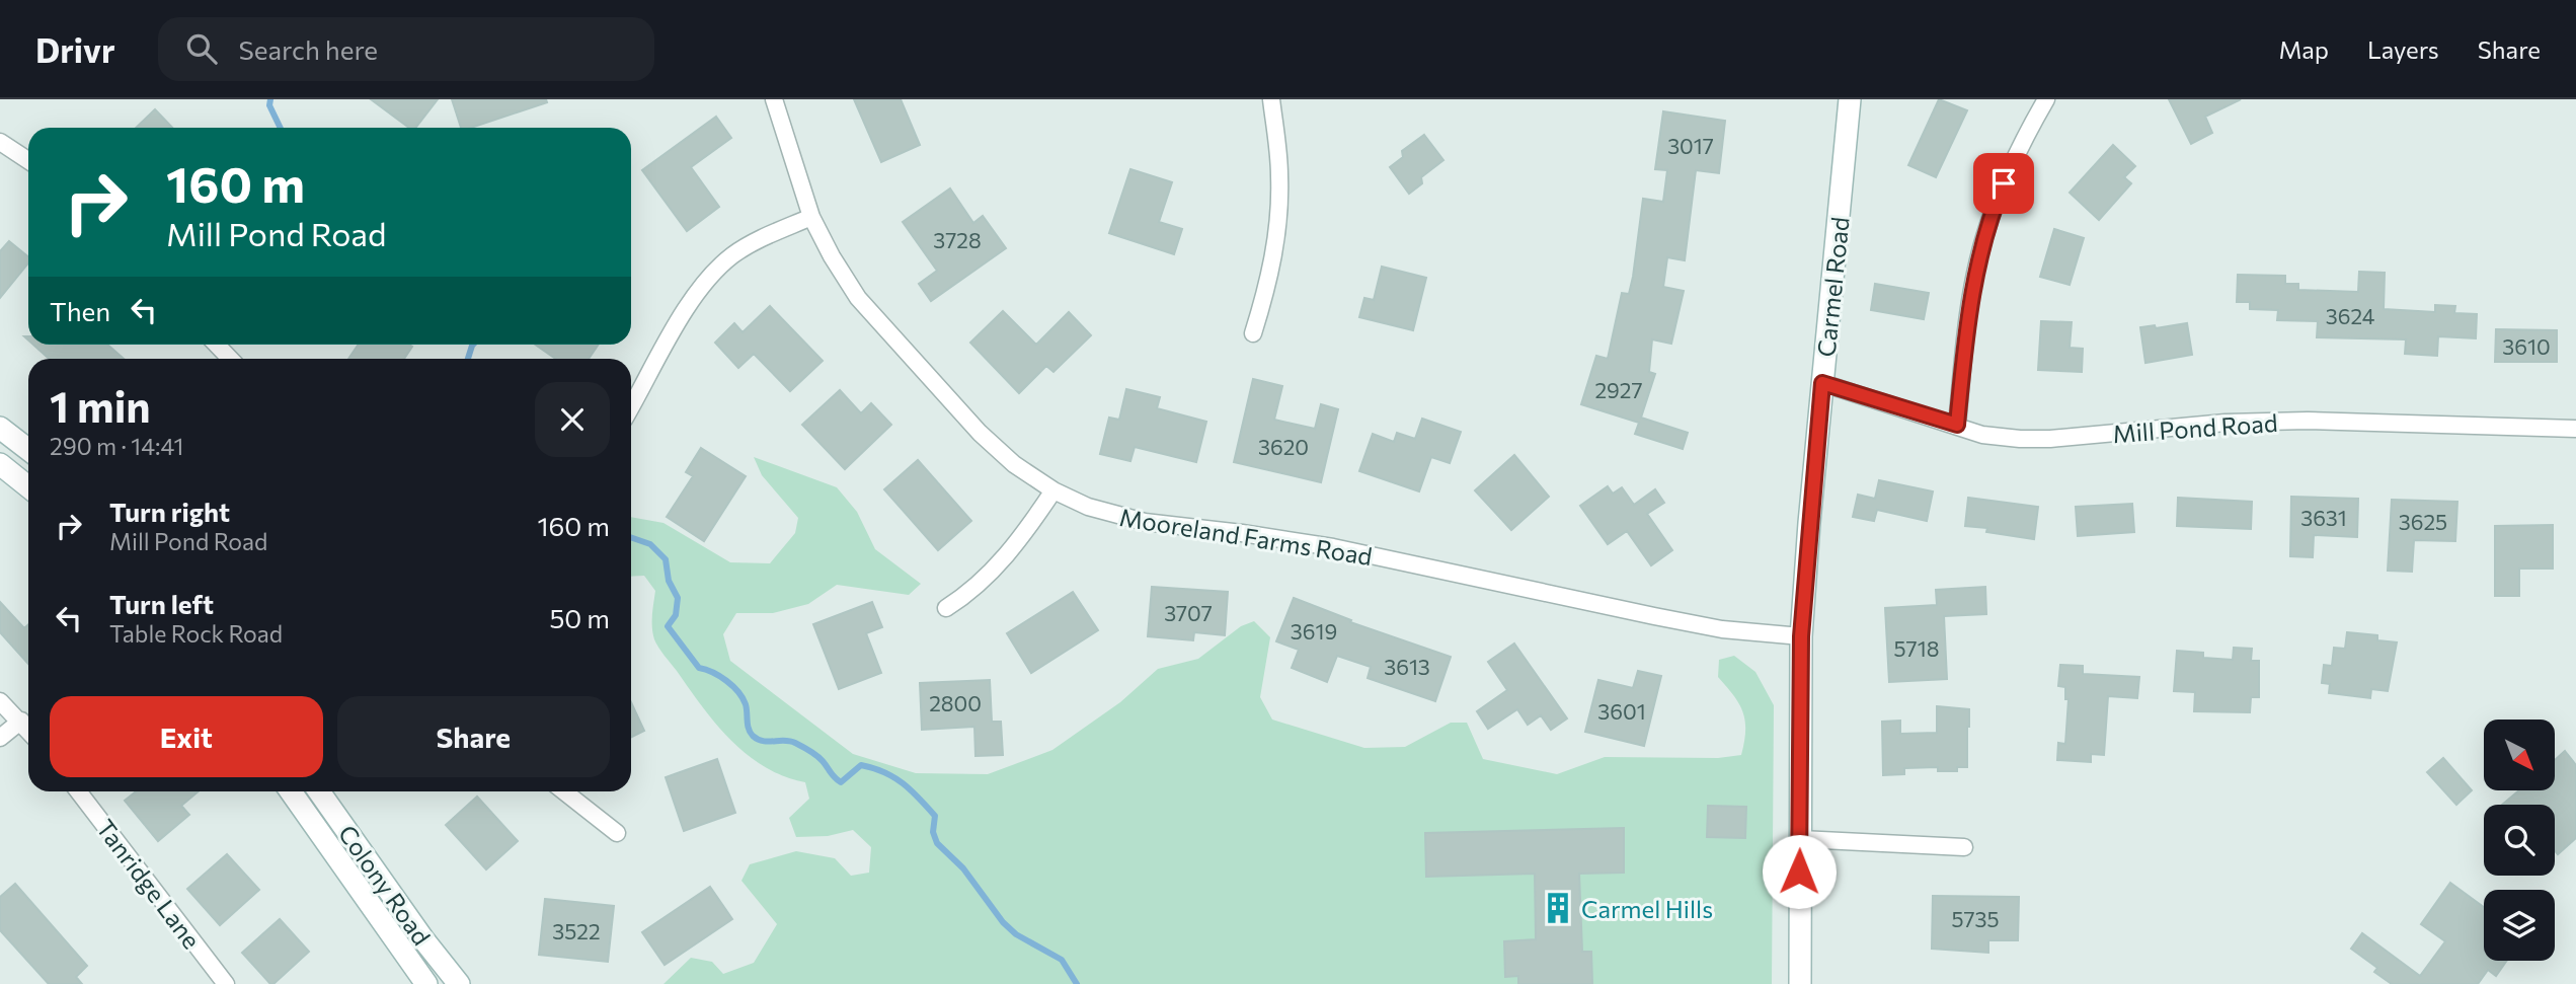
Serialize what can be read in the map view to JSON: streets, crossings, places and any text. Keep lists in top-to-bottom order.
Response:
{
  "streets": {
    "main road": ["Carmel Road", "Colony Road"],
    "street": ["Mill Pond Road", "Mooreland Farms Road", "Tanridge Lane"]
  },
  "crossings": [
    ["Carmel Road", "Mill Pond Road"],
    ["Carmel Road", "Mooreland Farms Road"]
  ],
  "places": {
    "building": ["Carmel Hills"]
  },
  "house_numbers": [
    "3017",
    "3728",
    "3624",
    "3610",
    "2927",
    "3620",
    "3631",
    "3625",
    "3707",
    "3619",
    "5718",
    "3613",
    "2800",
    "3601",
    "5735",
    "3522"
  ],
  "north": "bottom right",
  "page": {
    "header": "Drivr",
    "search": "Search here",
    "nav": ["Map", "Layers", "Share"],
    "turn": ["160 m", "Mill Pond Road"],
    "then": "Then",
    "heading": ["1 min", "290 m · 14:41"],
    "list": [
      {
        "name": "Turn right",
        "note": "Mill Pond Road",
        "value": "160 m"
      },
      {
        "name": "Turn left",
        "note": "Table Rock Road",
        "value": "50 m"
      }
    ],
    "buttons": ["Exit", "Share"]
  }
}
